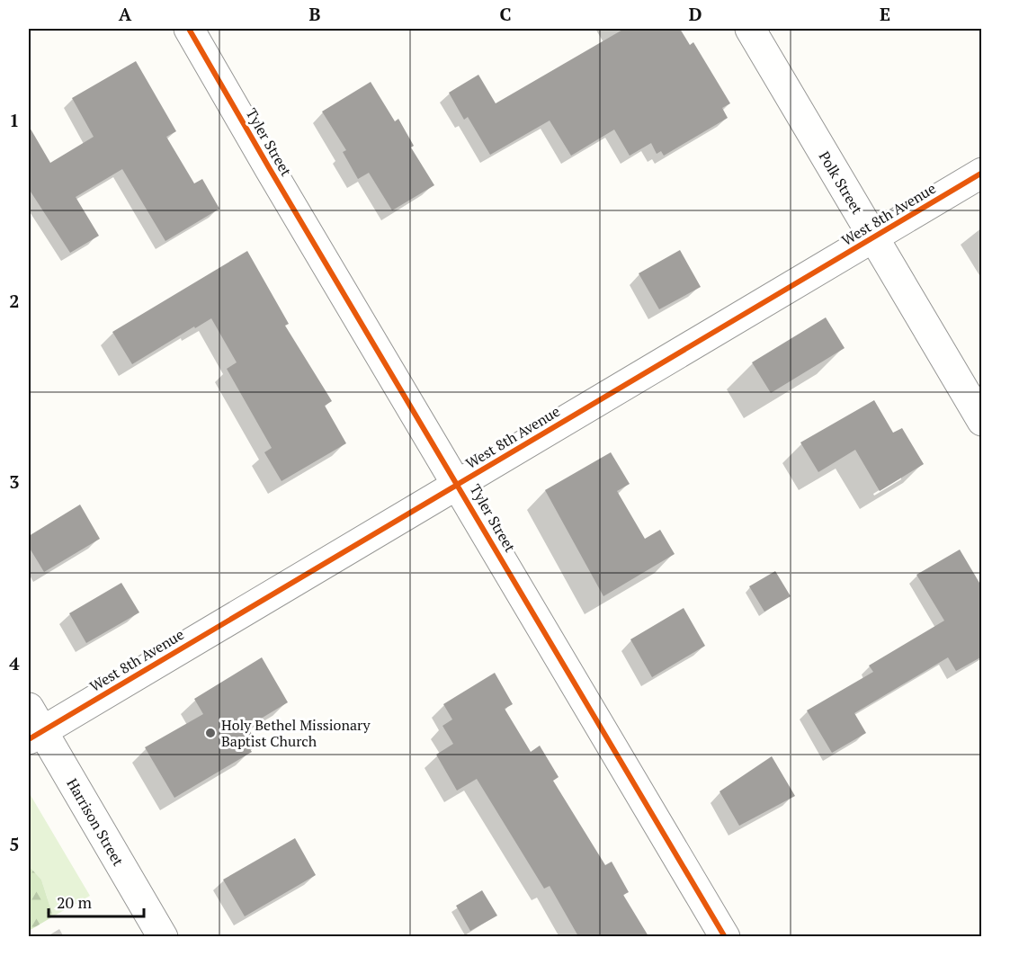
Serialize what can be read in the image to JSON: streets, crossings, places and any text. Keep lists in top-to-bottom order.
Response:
{
  "streets": {
    "street": [
      "Tyler Street",
      "Polk Street",
      "West 8th Avenue",
      "Harrison Street"
    ]
  },
  "crossings": [
    ["Tyler Street", "West 8th Avenue"],
    ["Polk Street", "West 8th Avenue"],
    ["West 8th Avenue", "Harrison Street"]
  ],
  "places": ["Holy Bethel Missionary Baptist Church"],
  "scale_bar": "20 m",
  "grid": {
    "columns": [
      "A",
      "B",
      "C",
      "D",
      "E"
    ],
    "rows": [
      "1",
      "2",
      "3",
      "4",
      "5"
    ]
  }
}
